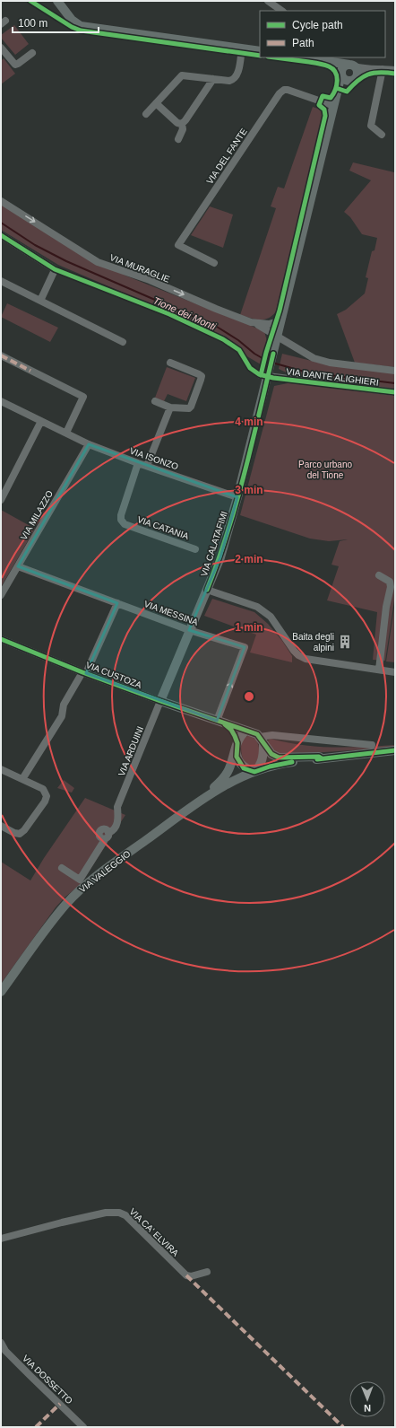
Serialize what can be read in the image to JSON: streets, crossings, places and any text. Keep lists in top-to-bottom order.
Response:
{
  "streets": {
    "main road": ["VIA CALATAFIMI", "VIA CUSTOZA", "VIA VALEGGIO"],
    "street": [
      "VIA DEL FANTE",
      "VIA MURAGLIE",
      "VIA DANTE ALIGHIERI",
      "VIA ISONZO",
      "VIA MILAZZO",
      "VIA CATANIA",
      "VIA MESSINA",
      "VIA ARDUINI",
      "VIA CA' ELVIRA",
      "VIA DOSSETTO"
    ]
  },
  "crossings": [
    ["VIA DEL FANTE", "VIA CALATAFIMI"],
    ["VIA MURAGLIE", "VIA CALATAFIMI"],
    ["VIA DANTE ALIGHIERI", "VIA CALATAFIMI"],
    ["VIA ISONZO", "VIA MILAZZO"],
    ["VIA ISONZO", "VIA CATANIA"],
    ["VIA ISONZO", "VIA CALATAFIMI"],
    ["VIA MILAZZO", "VIA MESSINA"],
    ["VIA CALATAFIMI", "VIA MESSINA"],
    ["VIA CALATAFIMI", "VIA CUSTOZA"],
    ["VIA CALATAFIMI", "VIA ARDUINI"],
    ["VIA MESSINA", "VIA CUSTOZA"],
    ["VIA CUSTOZA", "VIA ARDUINI"],
    ["VIA CUSTOZA", "VIA VALEGGIO"]
  ],
  "water": ["Tione dei Monti"],
  "parks": ["Parco urbano del Tione"],
  "places": {
    "building": ["Baita degli alpini"]
  },
  "legend": ["Cycle path", "Path"],
  "scale_bar": "100 m",
  "north": "bottom",
  "rings": [
    "4 min",
    "3 min",
    "2 min",
    "1 min"
  ]
}
